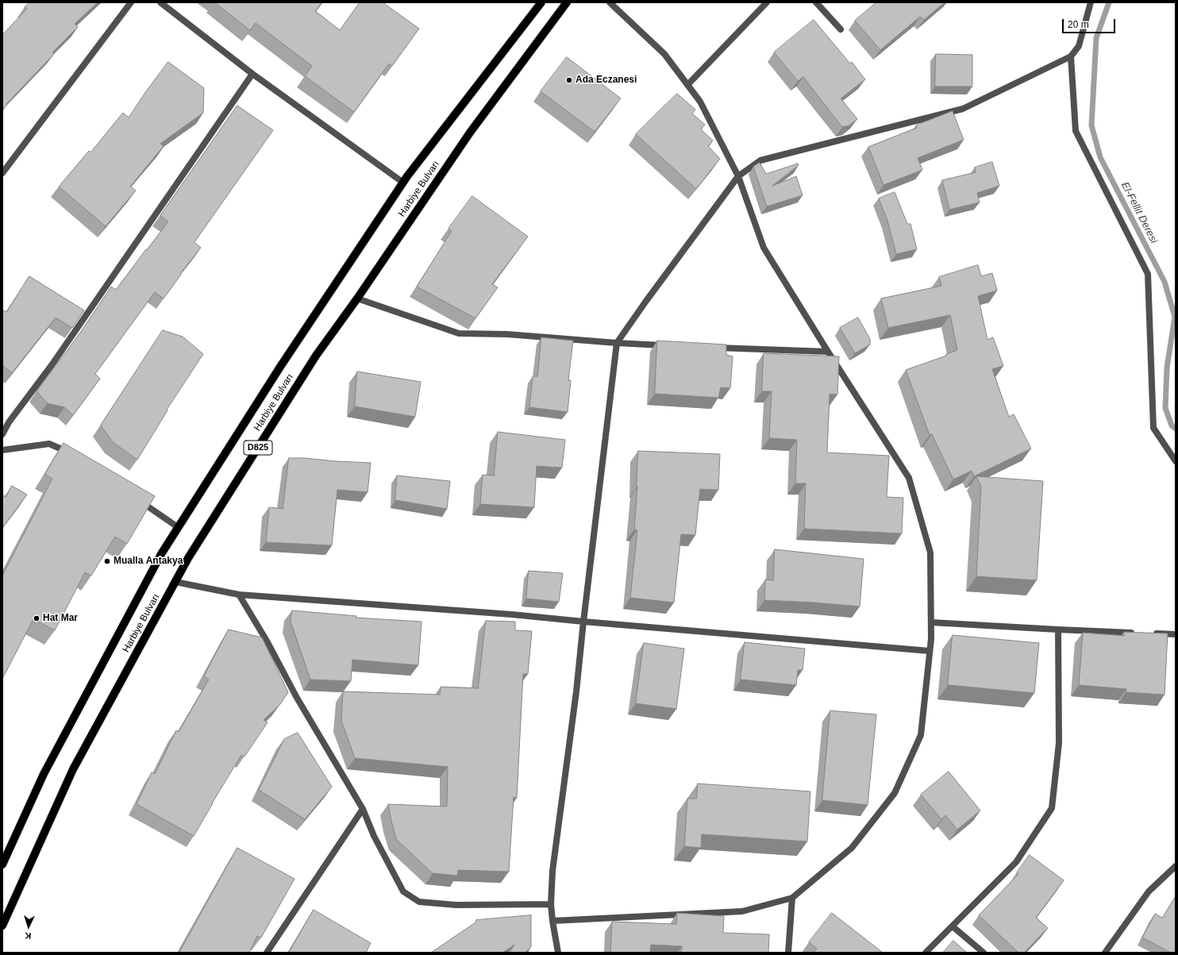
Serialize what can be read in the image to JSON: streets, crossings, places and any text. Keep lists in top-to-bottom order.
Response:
{
  "streets": {
    "main road": ["Harbiye Bulvarı", "D825"]
  },
  "water": ["El-Fellit Deresi"],
  "places": ["Ada Eczanesi", "Mualla Antakya", "Hat Mar"],
  "scale_bar": "20 m",
  "north": "bottom"
}
